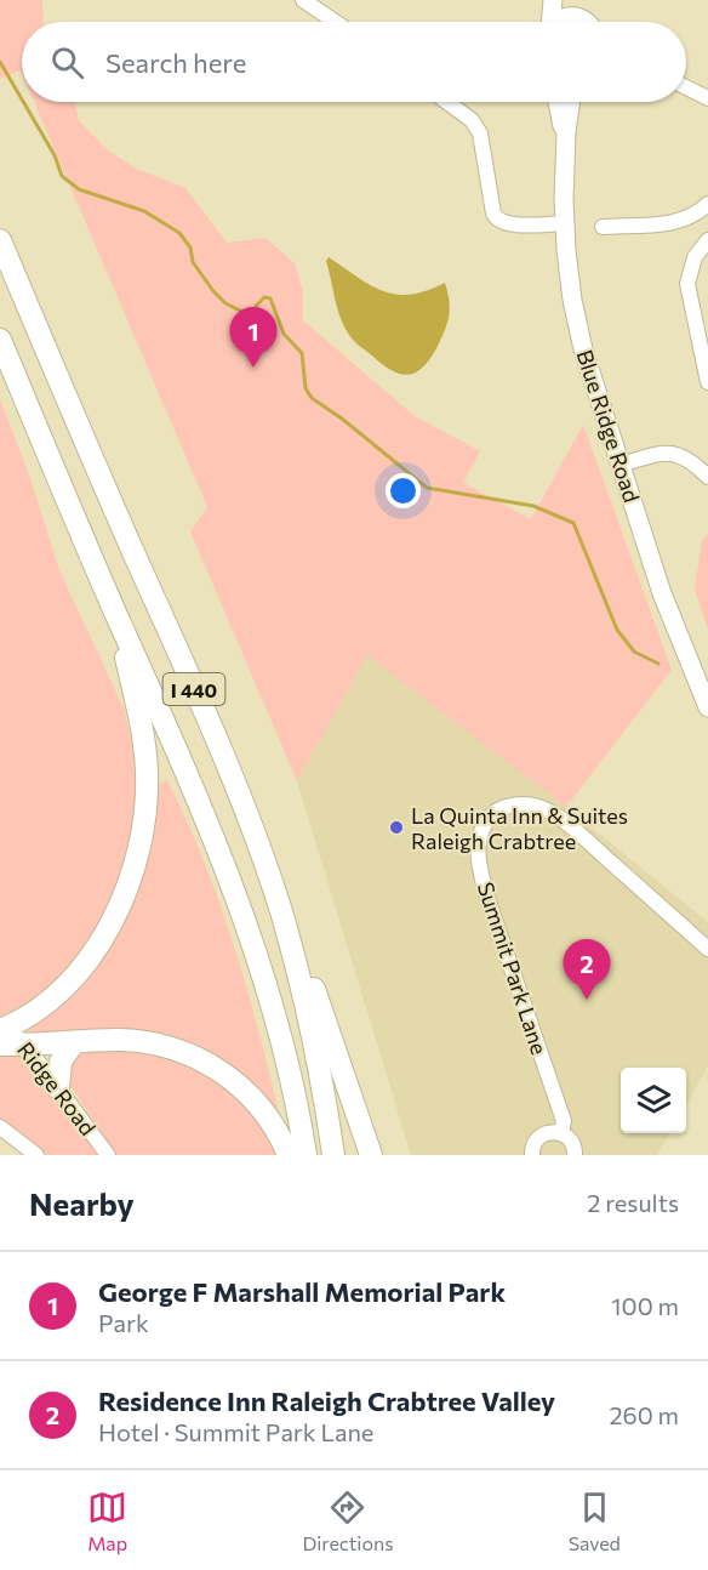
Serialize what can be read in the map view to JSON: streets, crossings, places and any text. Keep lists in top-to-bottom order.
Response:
{
  "streets": {
    "highway": ["I 440"],
    "main road": ["Blue Ridge Road"],
    "street": ["Summit Park Lane", "Ridge Road"]
  },
  "places": ["La Quinta Inn & Suites Raleigh Crabtree"],
  "page": {
    "search": "Search here",
    "pins": ["1", "2"],
    "heading": ["Nearby", "2 results"],
    "list": [
      {
        "mark": "1",
        "name": "George F Marshall Memorial Park",
        "note": "Park",
        "value": "100 m"
      },
      {
        "mark": "2",
        "name": "Residence Inn Raleigh Crabtree Valley",
        "note": "Hotel · Summit Park Lane",
        "value": "260 m"
      }
    ],
    "nav": ["Map", "Directions", "Saved"]
  }
}
